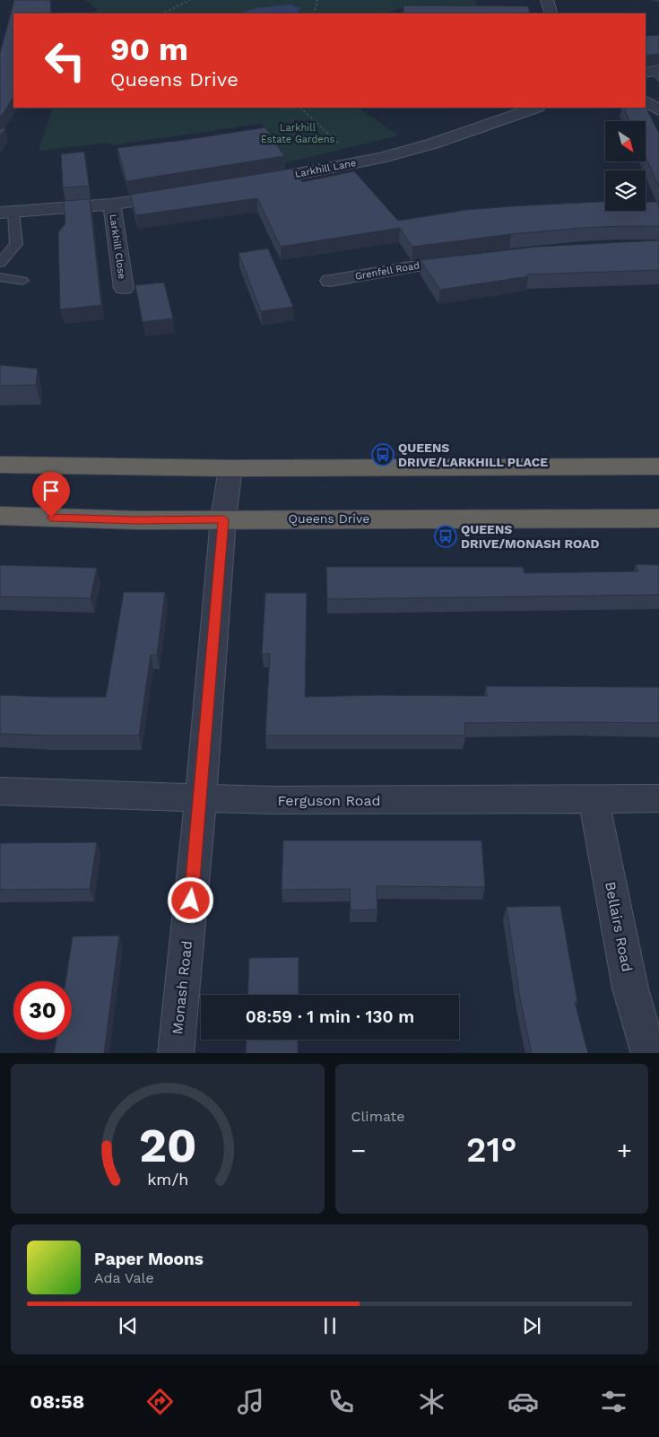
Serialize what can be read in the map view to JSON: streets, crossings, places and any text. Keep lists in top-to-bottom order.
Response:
{
  "streets": {
    "highway": ["Queens Drive"],
    "street": [
      "Larkhill Lane",
      "Larkhill Close",
      "Grenfell Road",
      "Ferguson Road",
      "Bellairs Road",
      "Monash Road"
    ]
  },
  "crossings": [
    ["Queens Drive", "Monash Road"],
    ["Ferguson Road", "Bellairs Road"],
    ["Ferguson Road", "Monash Road"]
  ],
  "parks": ["Larkhill Estate Gardens"],
  "places": {
    "bus stop": ["QUEENS DRIVE/LARKHILL PLACE", "QUEENS DRIVE/MONASH ROAD"]
  },
  "north": "bottom right",
  "page": {
    "turn": ["90 m", "Queens Drive"],
    "limit": "30",
    "trip": "08:59 · 1 min · 130 m",
    "tile": "Climate",
    "heat": ["−", "21°", "+"],
    "song": ["Paper Moons", "Ada Vale"],
    "tabs": "08:58",
    "gauge": ["20", "km/h"]
  }
}
